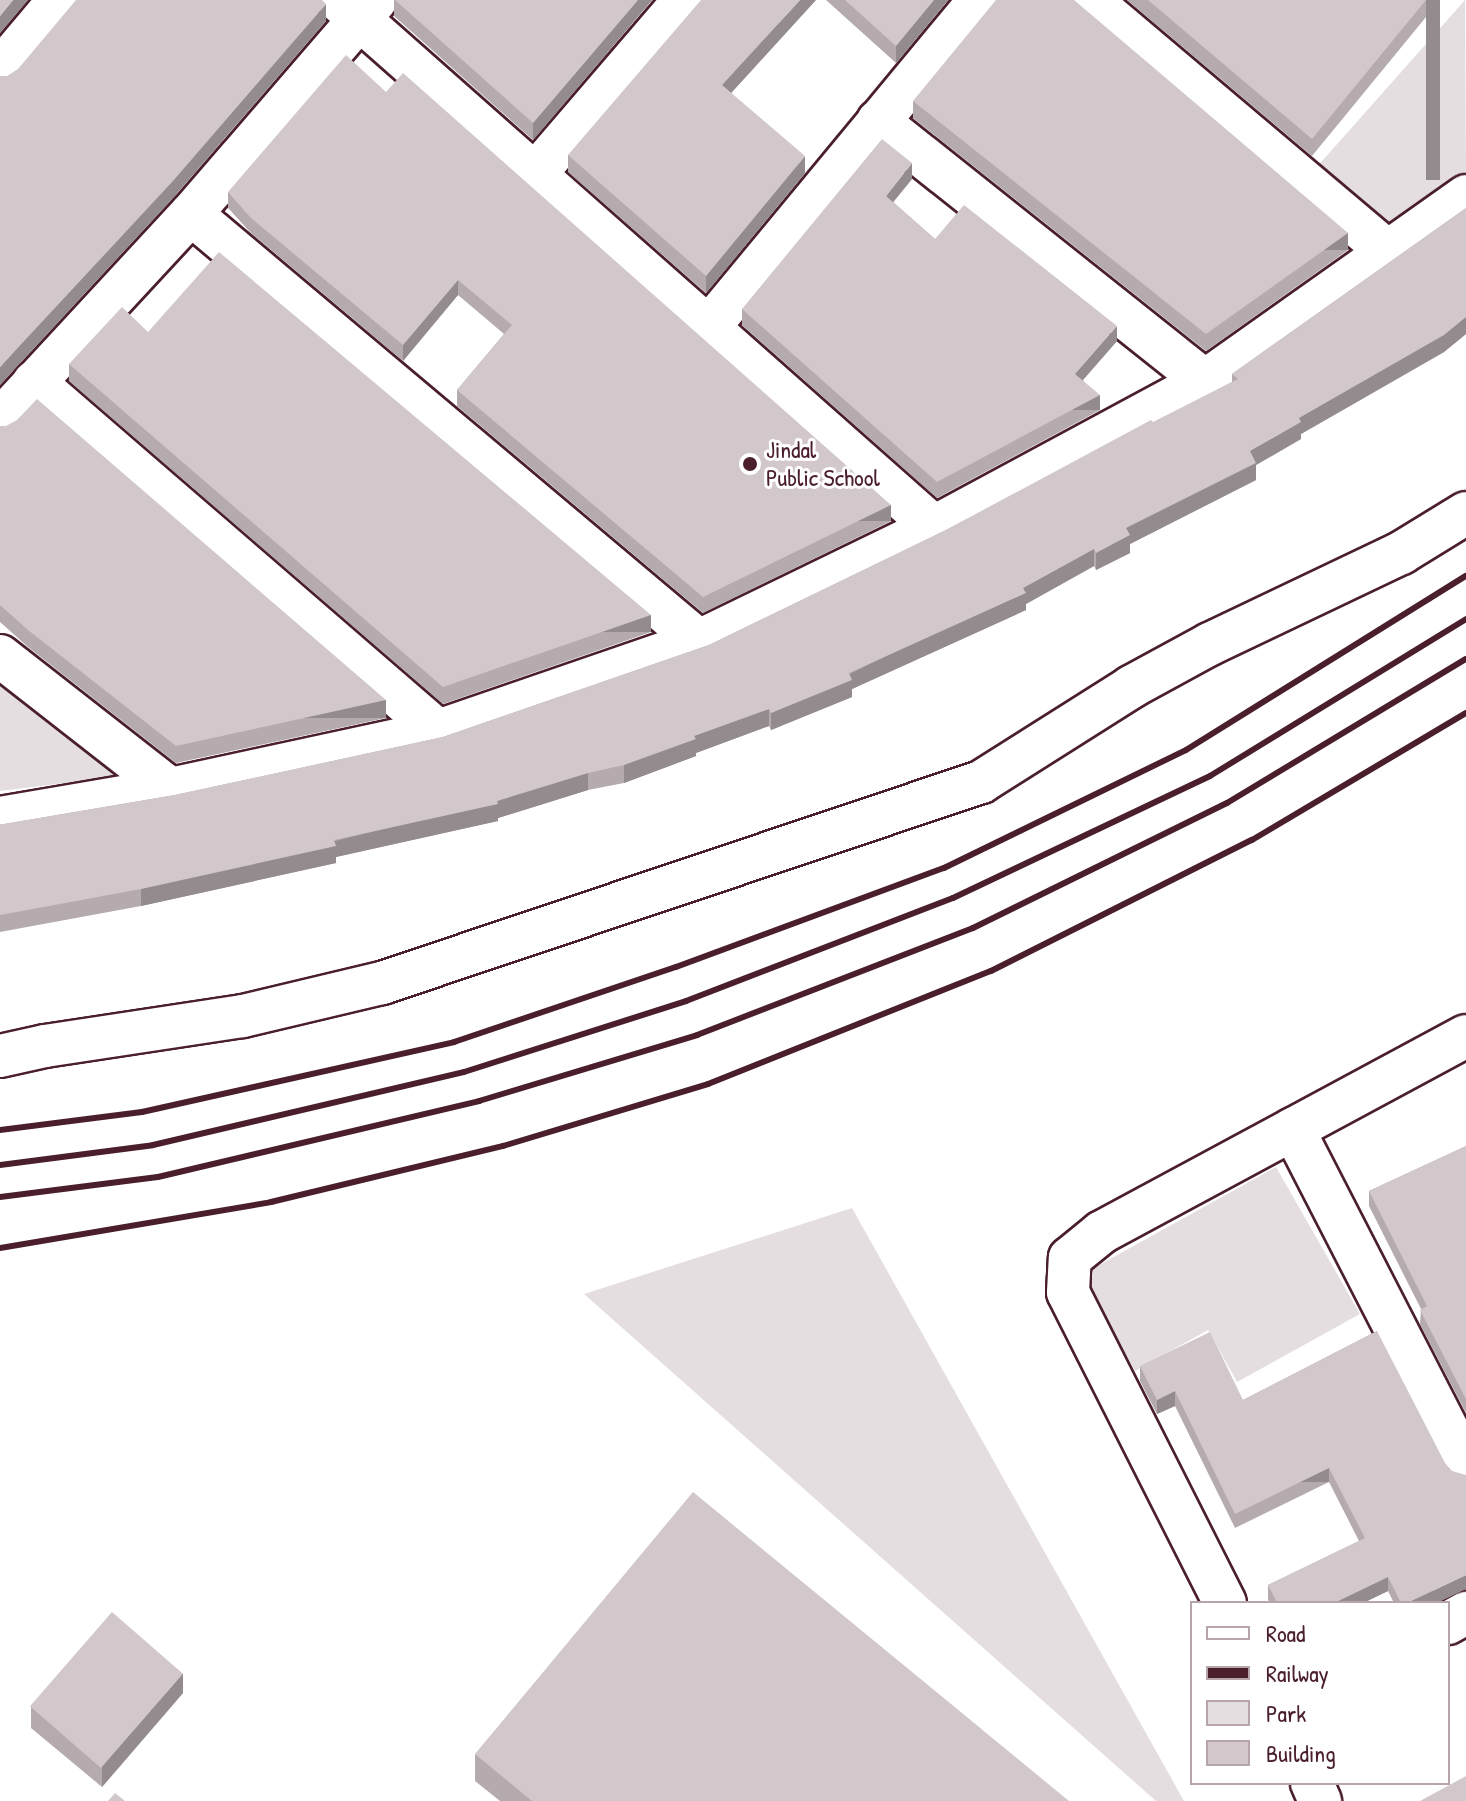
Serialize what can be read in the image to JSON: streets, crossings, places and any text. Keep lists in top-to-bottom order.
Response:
{
  "places": ["Jindal Public School"],
  "legend": [
    "Road",
    "Railway",
    "Park",
    "Building"
  ]
}
